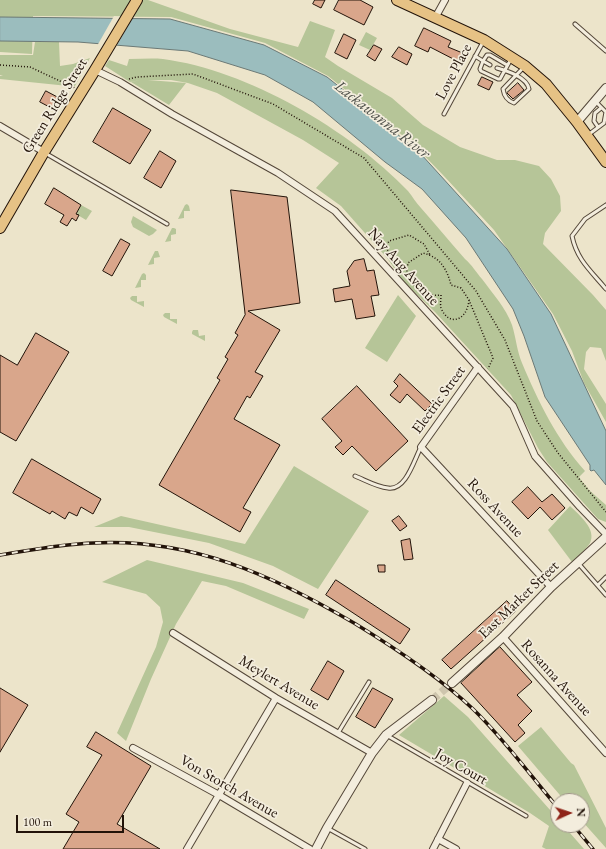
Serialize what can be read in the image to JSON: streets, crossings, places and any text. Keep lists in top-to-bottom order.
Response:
{
  "streets": {
    "main road": ["Green Ridge Street"],
    "street": [
      "Nay Aug Avenue",
      "Electric Street",
      "Ross Avenue",
      "East Market Street",
      "Rosanna Avenue",
      "Meylert Avenue",
      "Von Storch Avenue"
    ],
    "lane": ["Love Place", "Joy Court"]
  },
  "crossings": [
    ["Green Ridge Street", "Nay Aug Avenue"],
    ["Nay Aug Avenue", "Electric Street"],
    ["Nay Aug Avenue", "East Market Street"],
    ["Electric Street", "Ross Avenue"],
    ["Ross Avenue", "East Market Street"],
    ["East Market Street", "Rosanna Avenue"]
  ],
  "water": ["Lackawanna River"],
  "scale_bar": "100 m",
  "north": "right"
}
